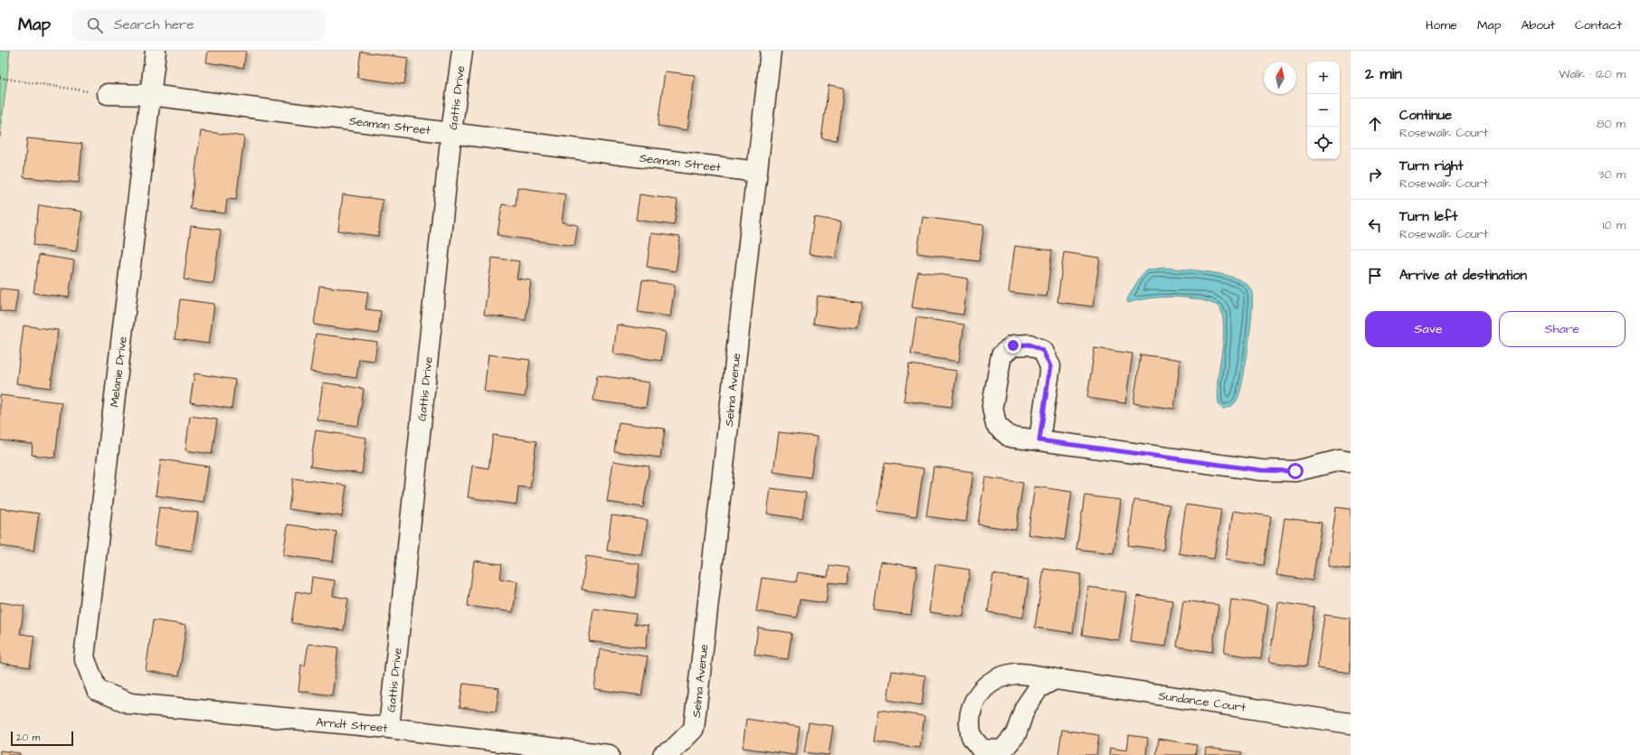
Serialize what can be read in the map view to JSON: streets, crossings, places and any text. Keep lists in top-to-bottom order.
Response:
{
  "streets": {
    "street": [
      "Gattis Drive",
      "Seaman Street",
      "Melanie Drive",
      "Selma Avenue",
      "Sundance Court",
      "Arndt Street"
    ]
  },
  "crossings": [
    ["Gattis Drive", "Seaman Street"],
    ["Gattis Drive", "Arndt Street"],
    ["Seaman Street", "Melanie Drive"],
    ["Seaman Street", "Selma Avenue"],
    ["Melanie Drive", "Arndt Street"]
  ],
  "scale_bar": "20 m",
  "north": "top",
  "page": {
    "header": "Map",
    "search": "Search here",
    "nav": [
      "Home",
      "Map",
      "About",
      "Contact"
    ],
    "heading": ["2 min", "Walk · 120 m"],
    "map_buttons": ["+", "−"],
    "list": [
      ["Continue", "Rosewalk Court", "80 m"],
      ["Turn right", "Rosewalk Court", "30 m"],
      ["Turn left", "Rosewalk Court", "10 m"],
      "Arrive at destination"
    ],
    "buttons": ["Save", "Share"],
    "scale": "20 m"
  }
}
